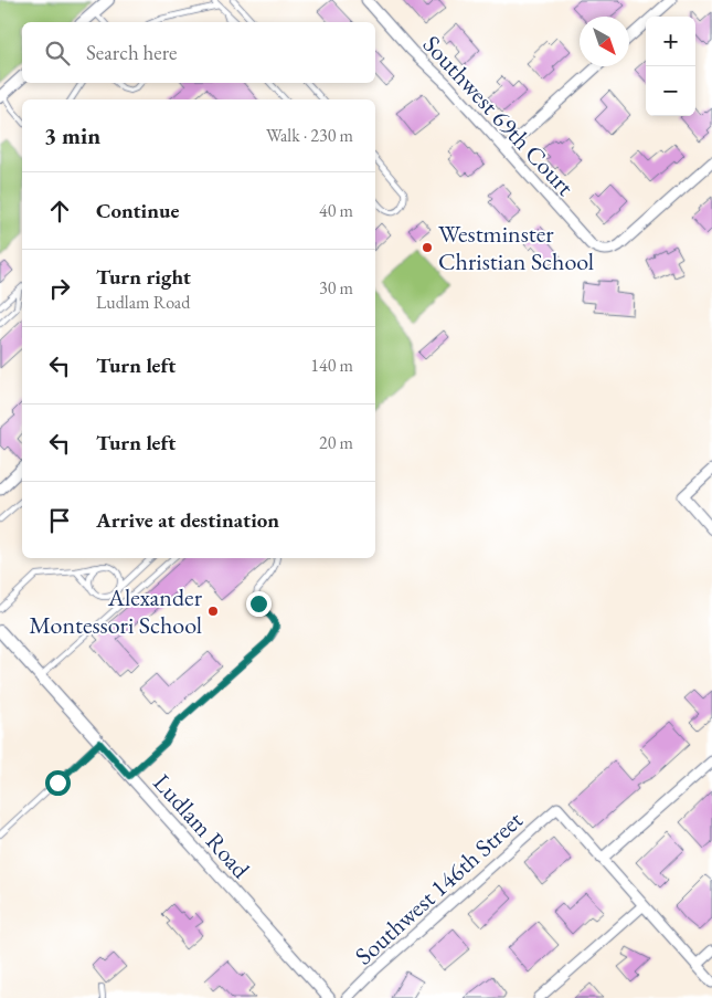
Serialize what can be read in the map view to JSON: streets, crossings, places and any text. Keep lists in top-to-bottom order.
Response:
{
  "streets": {
    "street": ["Southwest 69th Court", "Ludlam Road", "Southwest 146th Street"]
  },
  "places": ["Westminster Christian School", "Alexander Montessori School"],
  "north": "bottom right",
  "page": {
    "map_buttons": ["+", "−"],
    "search": "Search here",
    "heading": ["3 min", "Walk · 230 m"],
    "list": [
      ["Continue", "40 m"],
      ["Turn right", "Ludlam Road", "30 m"],
      ["Turn left", "140 m"],
      ["Turn left", "20 m"],
      "Arrive at destination"
    ]
  }
}
